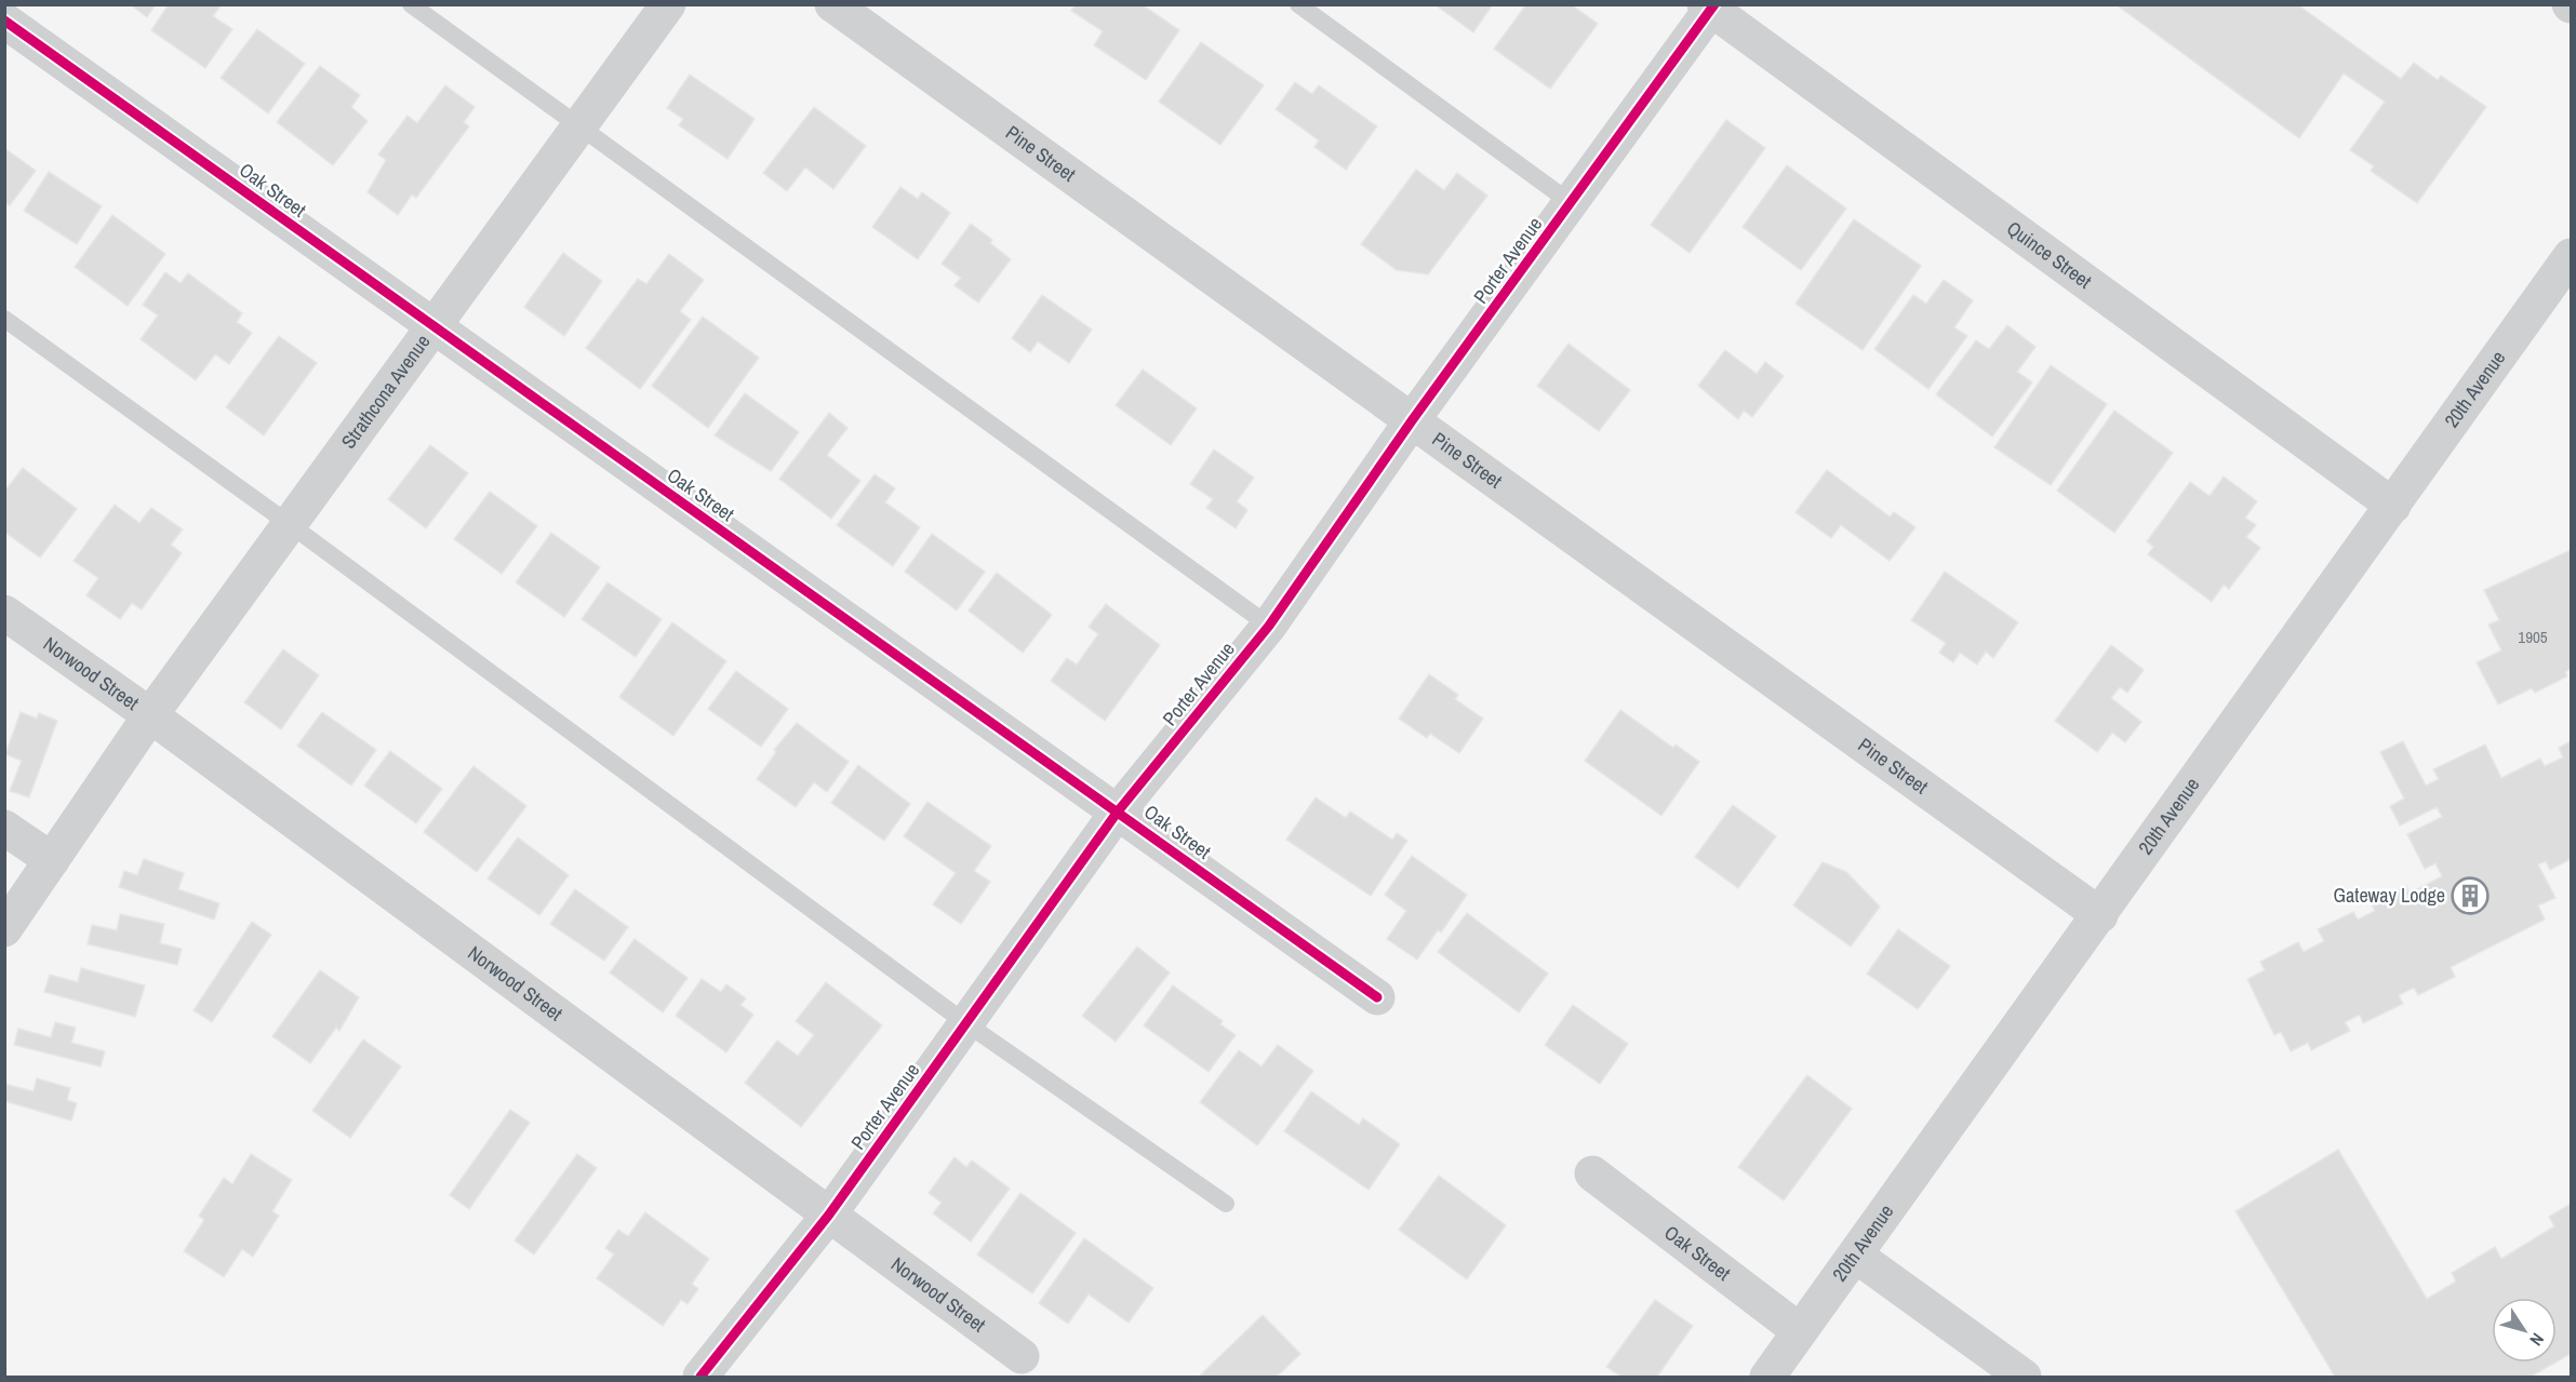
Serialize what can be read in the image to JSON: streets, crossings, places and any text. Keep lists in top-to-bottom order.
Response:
{
  "streets": {
    "street": [
      "Pine Street",
      "Oak Street",
      "Quince Street",
      "Porter Avenue",
      "20th Avenue",
      "Strathcona Avenue",
      "Norwood Street"
    ]
  },
  "crossings": [
    ["Pine Street", "Porter Avenue"],
    ["Pine Street", "20th Avenue"],
    ["Oak Street", "Porter Avenue"],
    ["Oak Street", "20th Avenue"],
    ["Oak Street", "Strathcona Avenue"],
    ["Quince Street", "Porter Avenue"],
    ["Quince Street", "20th Avenue"],
    ["Porter Avenue", "Norwood Street"],
    ["Strathcona Avenue", "Norwood Street"]
  ],
  "places": {
    "building": ["Gateway Lodge"]
  },
  "house_numbers": ["1905"],
  "north": "bottom right"
}
